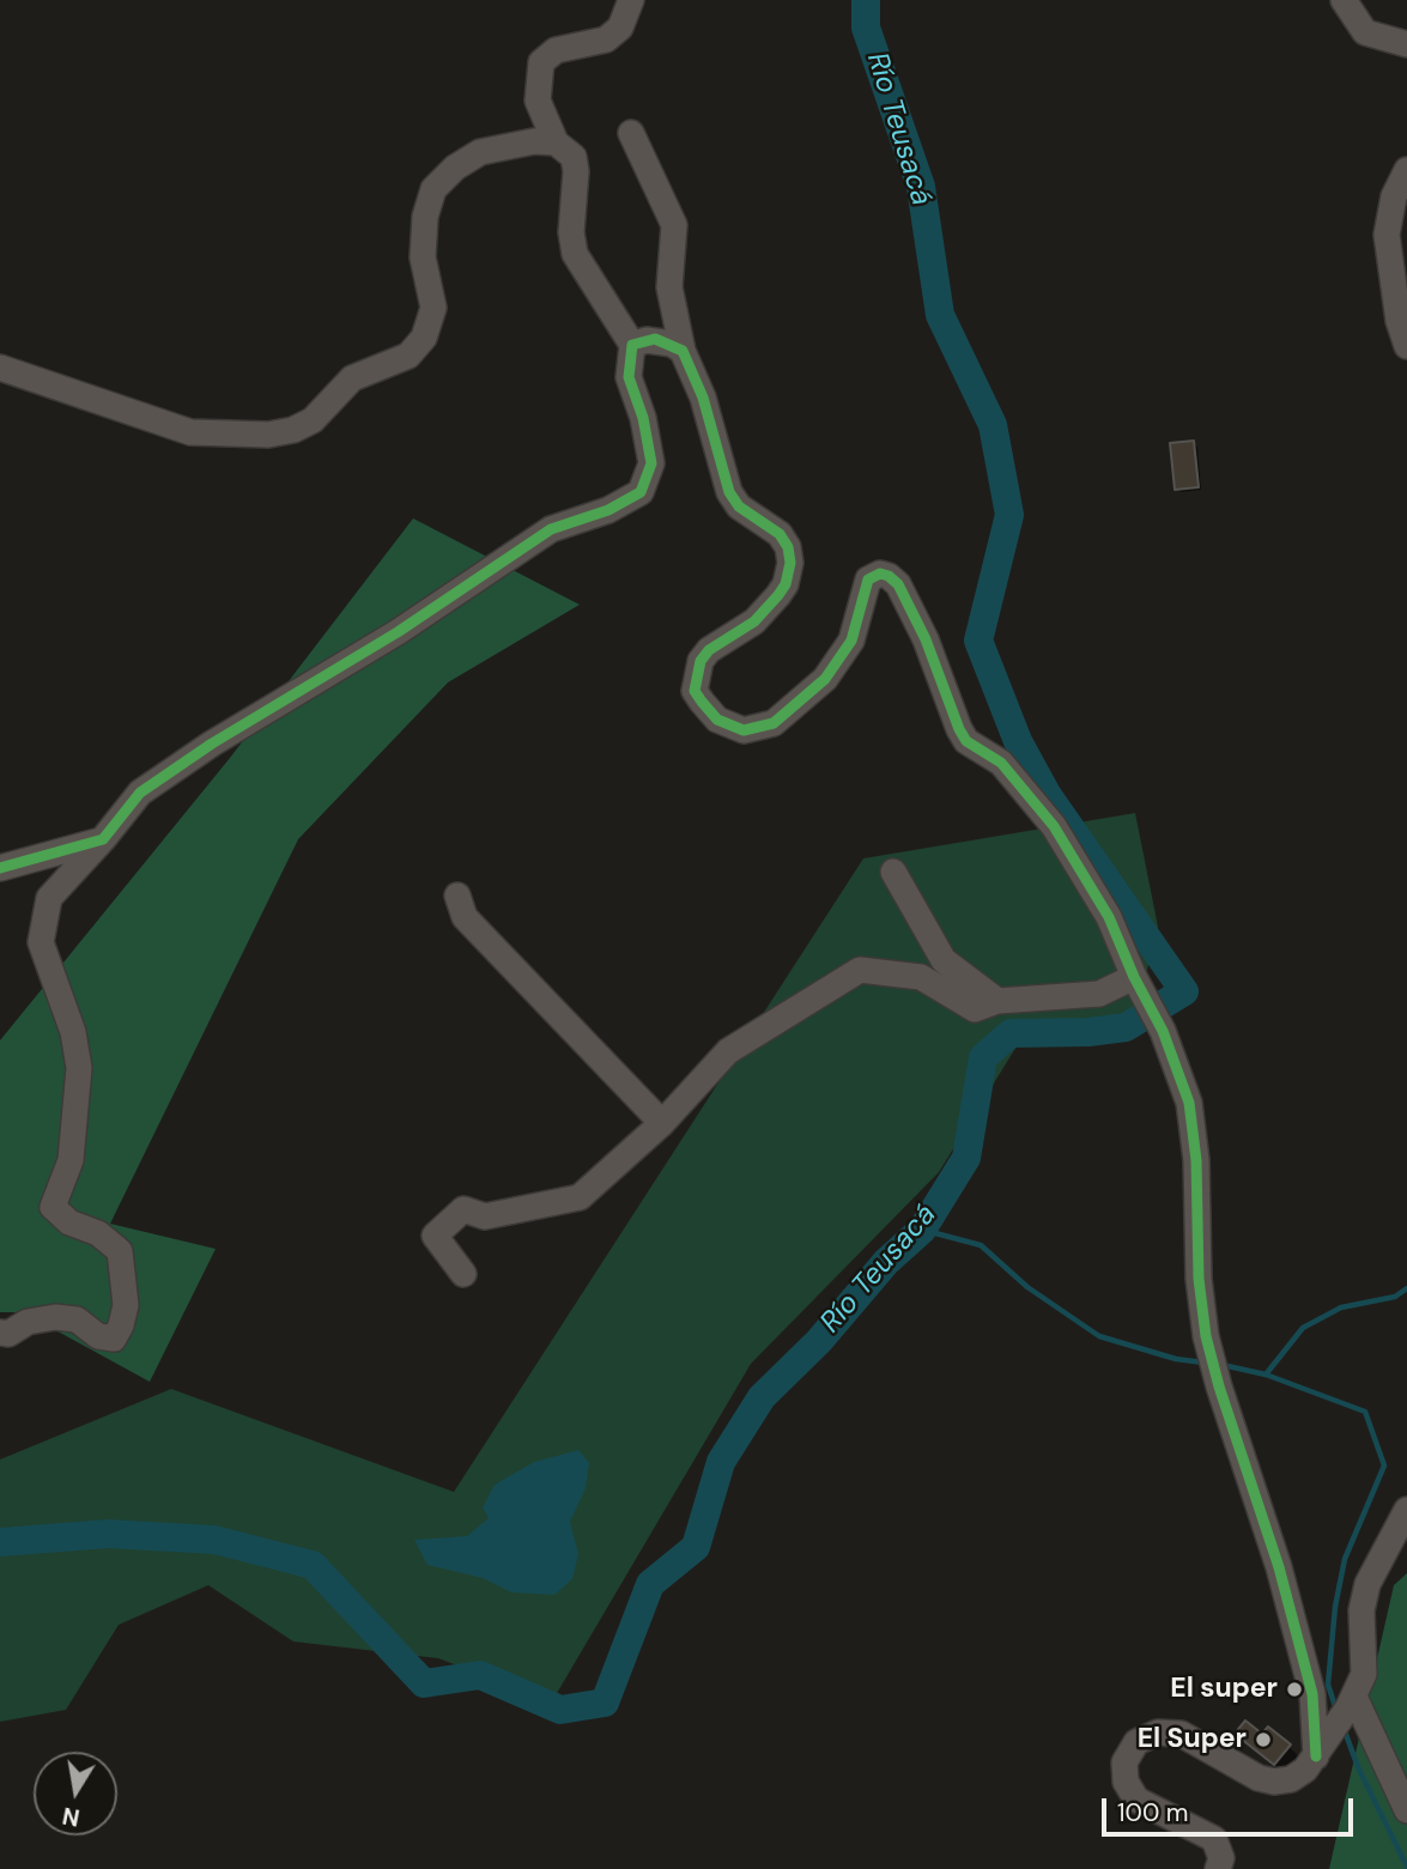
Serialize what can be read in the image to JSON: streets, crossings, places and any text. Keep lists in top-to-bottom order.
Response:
{
  "water": ["Río Teusacá"],
  "places": ["El super", "El Super"],
  "scale_bar": "100 m",
  "north": "bottom"
}
